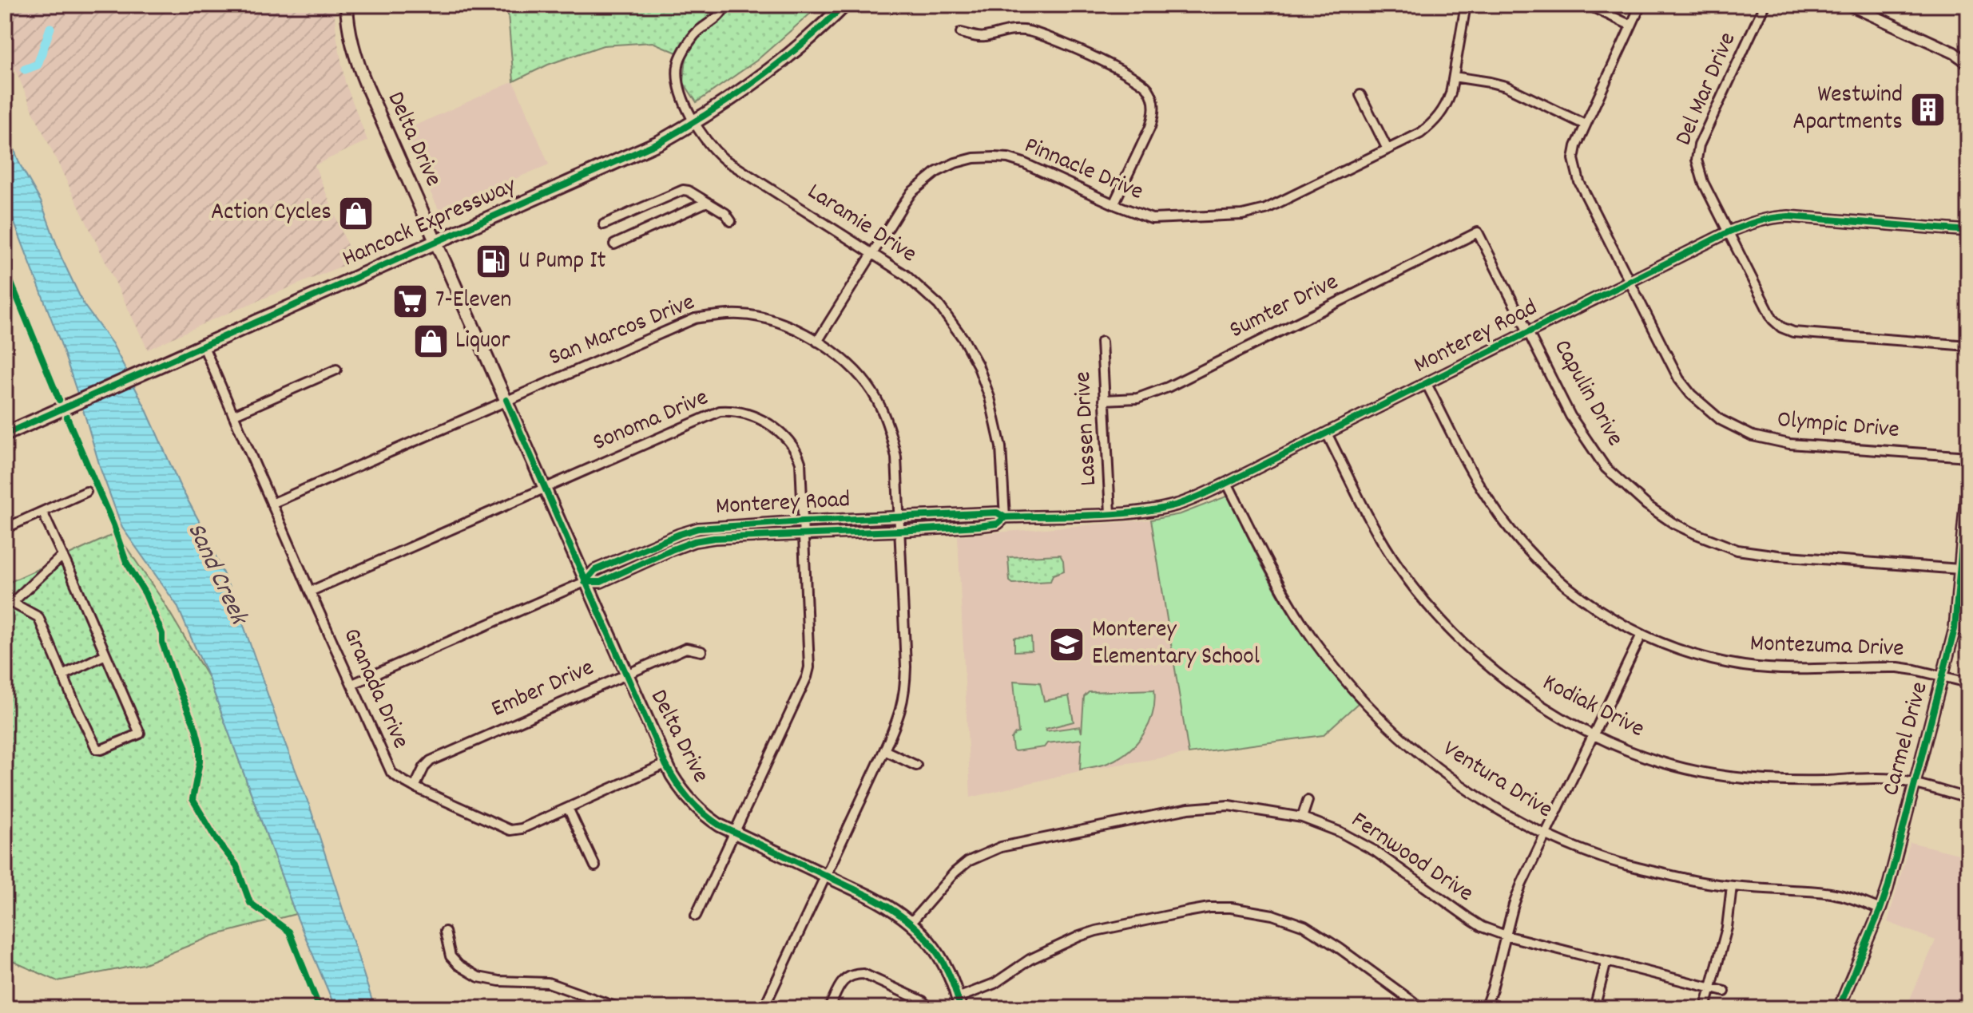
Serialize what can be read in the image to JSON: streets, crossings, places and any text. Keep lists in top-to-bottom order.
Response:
{
  "streets": {
    "main road": ["Delta Drive", "Hancock Expressway"],
    "street": [
      "Del Mar Drive",
      "Pinnacle Drive",
      "Laramie Drive",
      "Sumter Drive",
      "San Marcos Drive",
      "Monterey Road",
      "Capulin Drive",
      "Sonoma Drive",
      "Olympic Drive",
      "Lassen Drive",
      "Montezuma Drive",
      "Granada Drive",
      "Ember Drive",
      "Kodiak Drive",
      "Carmel Drive",
      "Ventura Drive",
      "Fernwood Drive"
    ]
  },
  "crossings": [
    ["Del Mar Drive", "Monterey Road"],
    ["Delta Drive", "Hancock Expressway"],
    ["Delta Drive", "San Marcos Drive"],
    ["Delta Drive", "Monterey Road"],
    ["Delta Drive", "Sonoma Drive"],
    ["Delta Drive", "Granada Drive"],
    ["Delta Drive", "Ember Drive"],
    ["Delta Drive", "Fernwood Drive"],
    ["Pinnacle Drive", "Laramie Drive"],
    ["Pinnacle Drive", "San Marcos Drive"],
    ["Hancock Expressway", "Laramie Drive"],
    ["Hancock Expressway", "Granada Drive"],
    ["Laramie Drive", "Monterey Road"],
    ["Sumter Drive", "Capulin Drive"],
    ["Sumter Drive", "Lassen Drive"],
    ["San Marcos Drive", "Monterey Road"],
    ["San Marcos Drive", "Granada Drive"],
    ["Monterey Road", "Capulin Drive"],
    ["Monterey Road", "Sonoma Drive"],
    ["Monterey Road", "Olympic Drive"],
    ["Monterey Road", "Lassen Drive"],
    ["Monterey Road", "Montezuma Drive"],
    ["Monterey Road", "Granada Drive"],
    ["Monterey Road", "Kodiak Drive"],
    ["Monterey Road", "Ventura Drive"],
    ["Capulin Drive", "Carmel Drive"],
    ["Sonoma Drive", "Granada Drive"],
    ["Montezuma Drive", "Carmel Drive"],
    ["Granada Drive", "Ember Drive"],
    ["Kodiak Drive", "Carmel Drive"],
    ["Carmel Drive", "Ventura Drive"]
  ],
  "water": ["Sand Creek"],
  "places": {
    "building": ["Westwind Apartments"],
    "shop": ["Action Cycles", "Liquor"],
    "fuel station": ["U Pump It"],
    "supermarket": ["7-Eleven"],
    "school or university": ["Monterey Elementary School"]
  }
}
